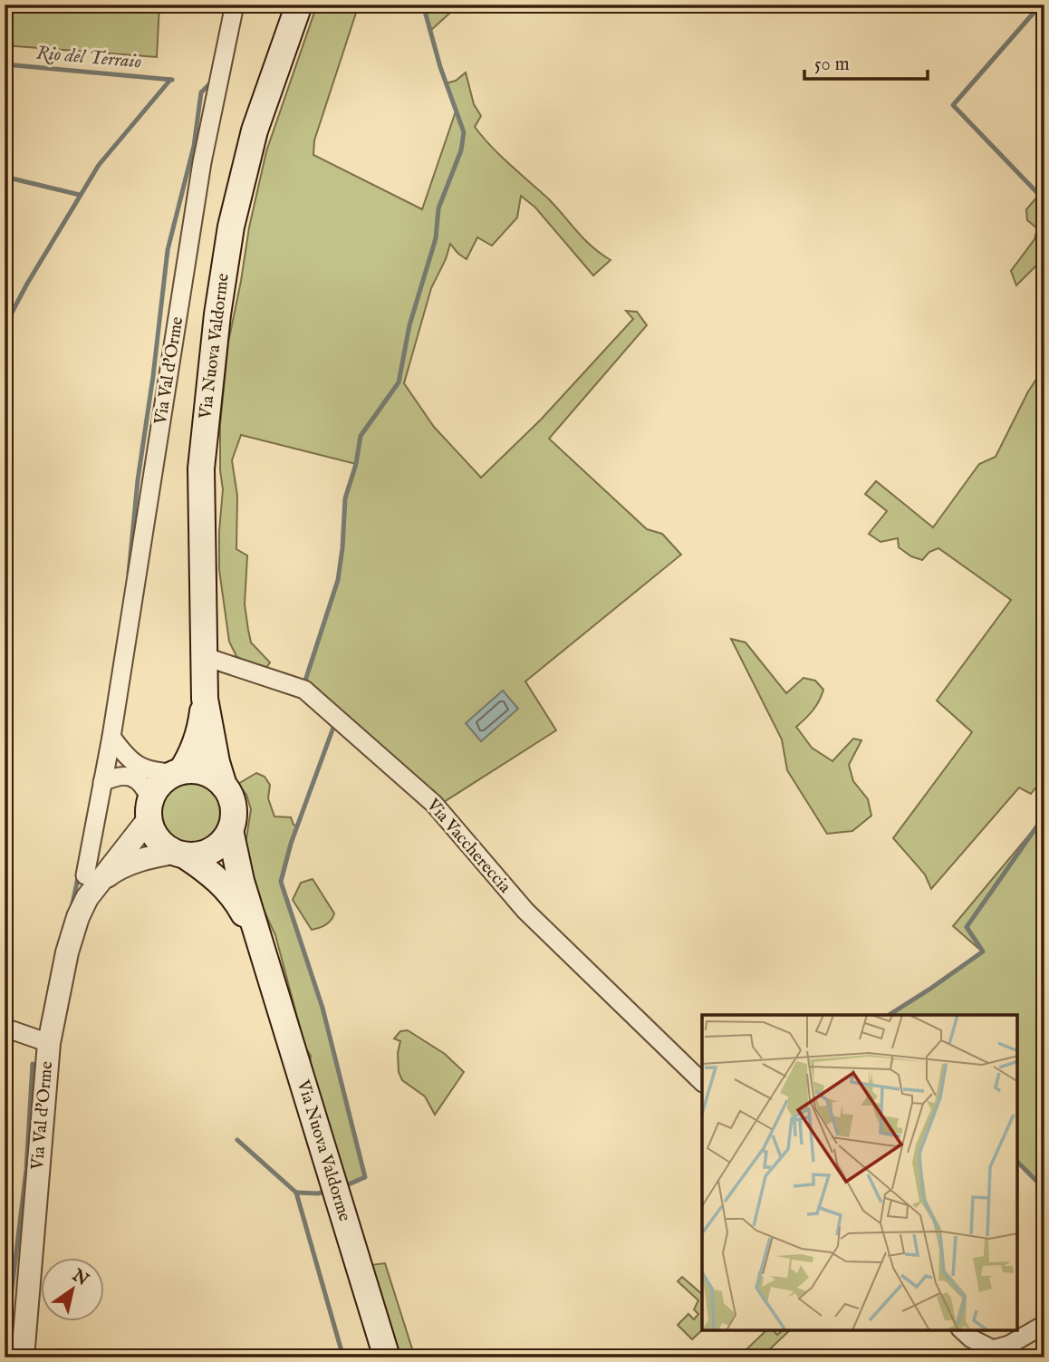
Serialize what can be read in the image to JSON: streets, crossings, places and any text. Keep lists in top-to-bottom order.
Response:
{
  "streets": {
    "main road": ["Via Nuova Valdorme"],
    "street": ["Via Val d'Orme", "Via Vacchereccia"]
  },
  "crossings": [
    ["Via Nuova Valdorme", "Via Val d'Orme"],
    ["Via Nuova Valdorme", "Via Vacchereccia"]
  ],
  "water": ["Rio del Terraio"],
  "scale_bar": "50 m",
  "north": "top right"
}
